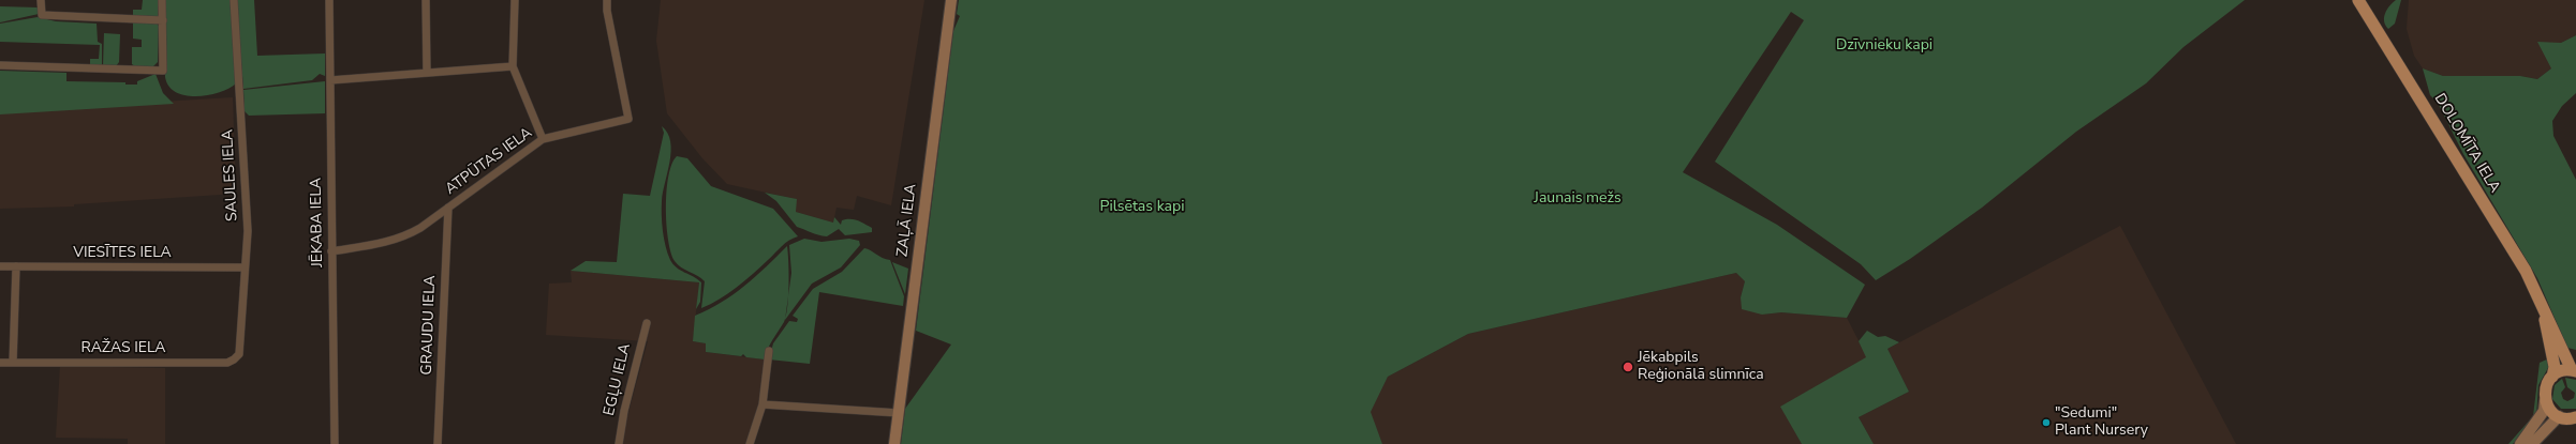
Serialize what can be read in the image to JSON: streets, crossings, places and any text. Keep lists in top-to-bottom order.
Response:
{
  "streets": {
    "main road": ["DOLOMĪTA IELA", "ZAĻĀ IELA"],
    "street": [
      "ATPŪTAS IELA",
      "SAULES IELA",
      "JĒKABA IELA",
      "VIESĪTES IELA",
      "GRAUDU IELA",
      "RAŽAS IELA",
      "EGĻU IELA"
    ]
  },
  "crossings": [
    ["ATPŪTAS IELA", "JĒKABA IELA"],
    ["ATPŪTAS IELA", "GRAUDU IELA"],
    ["SAULES IELA", "VIESĪTES IELA"],
    ["SAULES IELA", "RAŽAS IELA"]
  ],
  "parks": ["Dzīvnieku kapi", "Jaunais mežs", "Pilsētas kapi"],
  "places": ["Jēkabpils Reģionālā slimnīca", "\"Sedumi\" Plant Nursery"]
}
